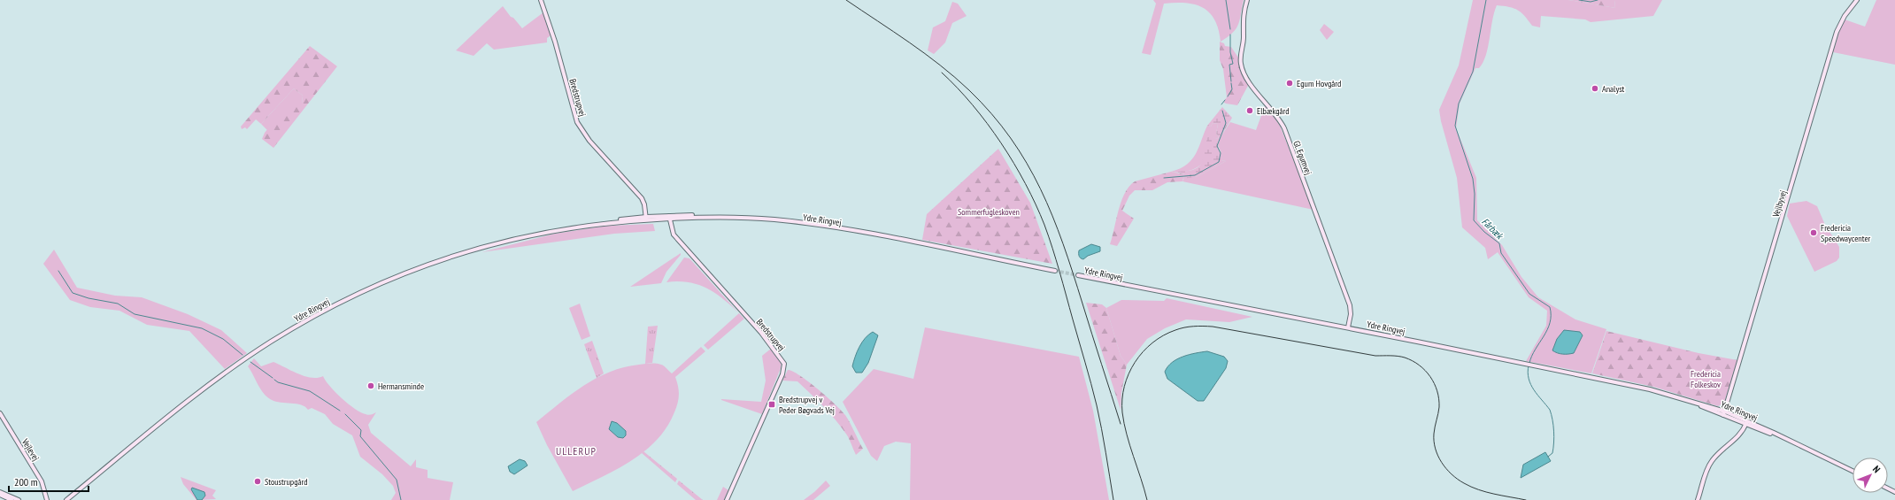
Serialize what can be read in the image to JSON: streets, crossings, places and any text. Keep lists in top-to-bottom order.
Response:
{
  "streets": {
    "street": [
      "Bredstrupvej",
      "Gl. Egumvej",
      "Vejlbyvej",
      "Ydre Ringvej",
      "Vejlevej"
    ]
  },
  "crossings": [
    ["Bredstrupvej", "Ydre Ringvej"],
    ["Gl. Egumvej", "Ydre Ringvej"],
    ["Vejlbyvej", "Ydre Ringvej"]
  ],
  "districts": ["ULLERUP"],
  "water": ["Fårbæk"],
  "parks": ["Sommerfugleskoven", "Fredericia Folkeskov"],
  "places": {
    "other": [
      "Egum Hovgård",
      "Analyst",
      "Elbækgård",
      "Fredericia Speedwaycenter",
      "Hermansminde",
      "Stoustrupgård"
    ],
    "transit": ["Bredstrupvej v Peder Bøgvads Vej"]
  },
  "scale_bar": "200 m",
  "north": "top right"
}
